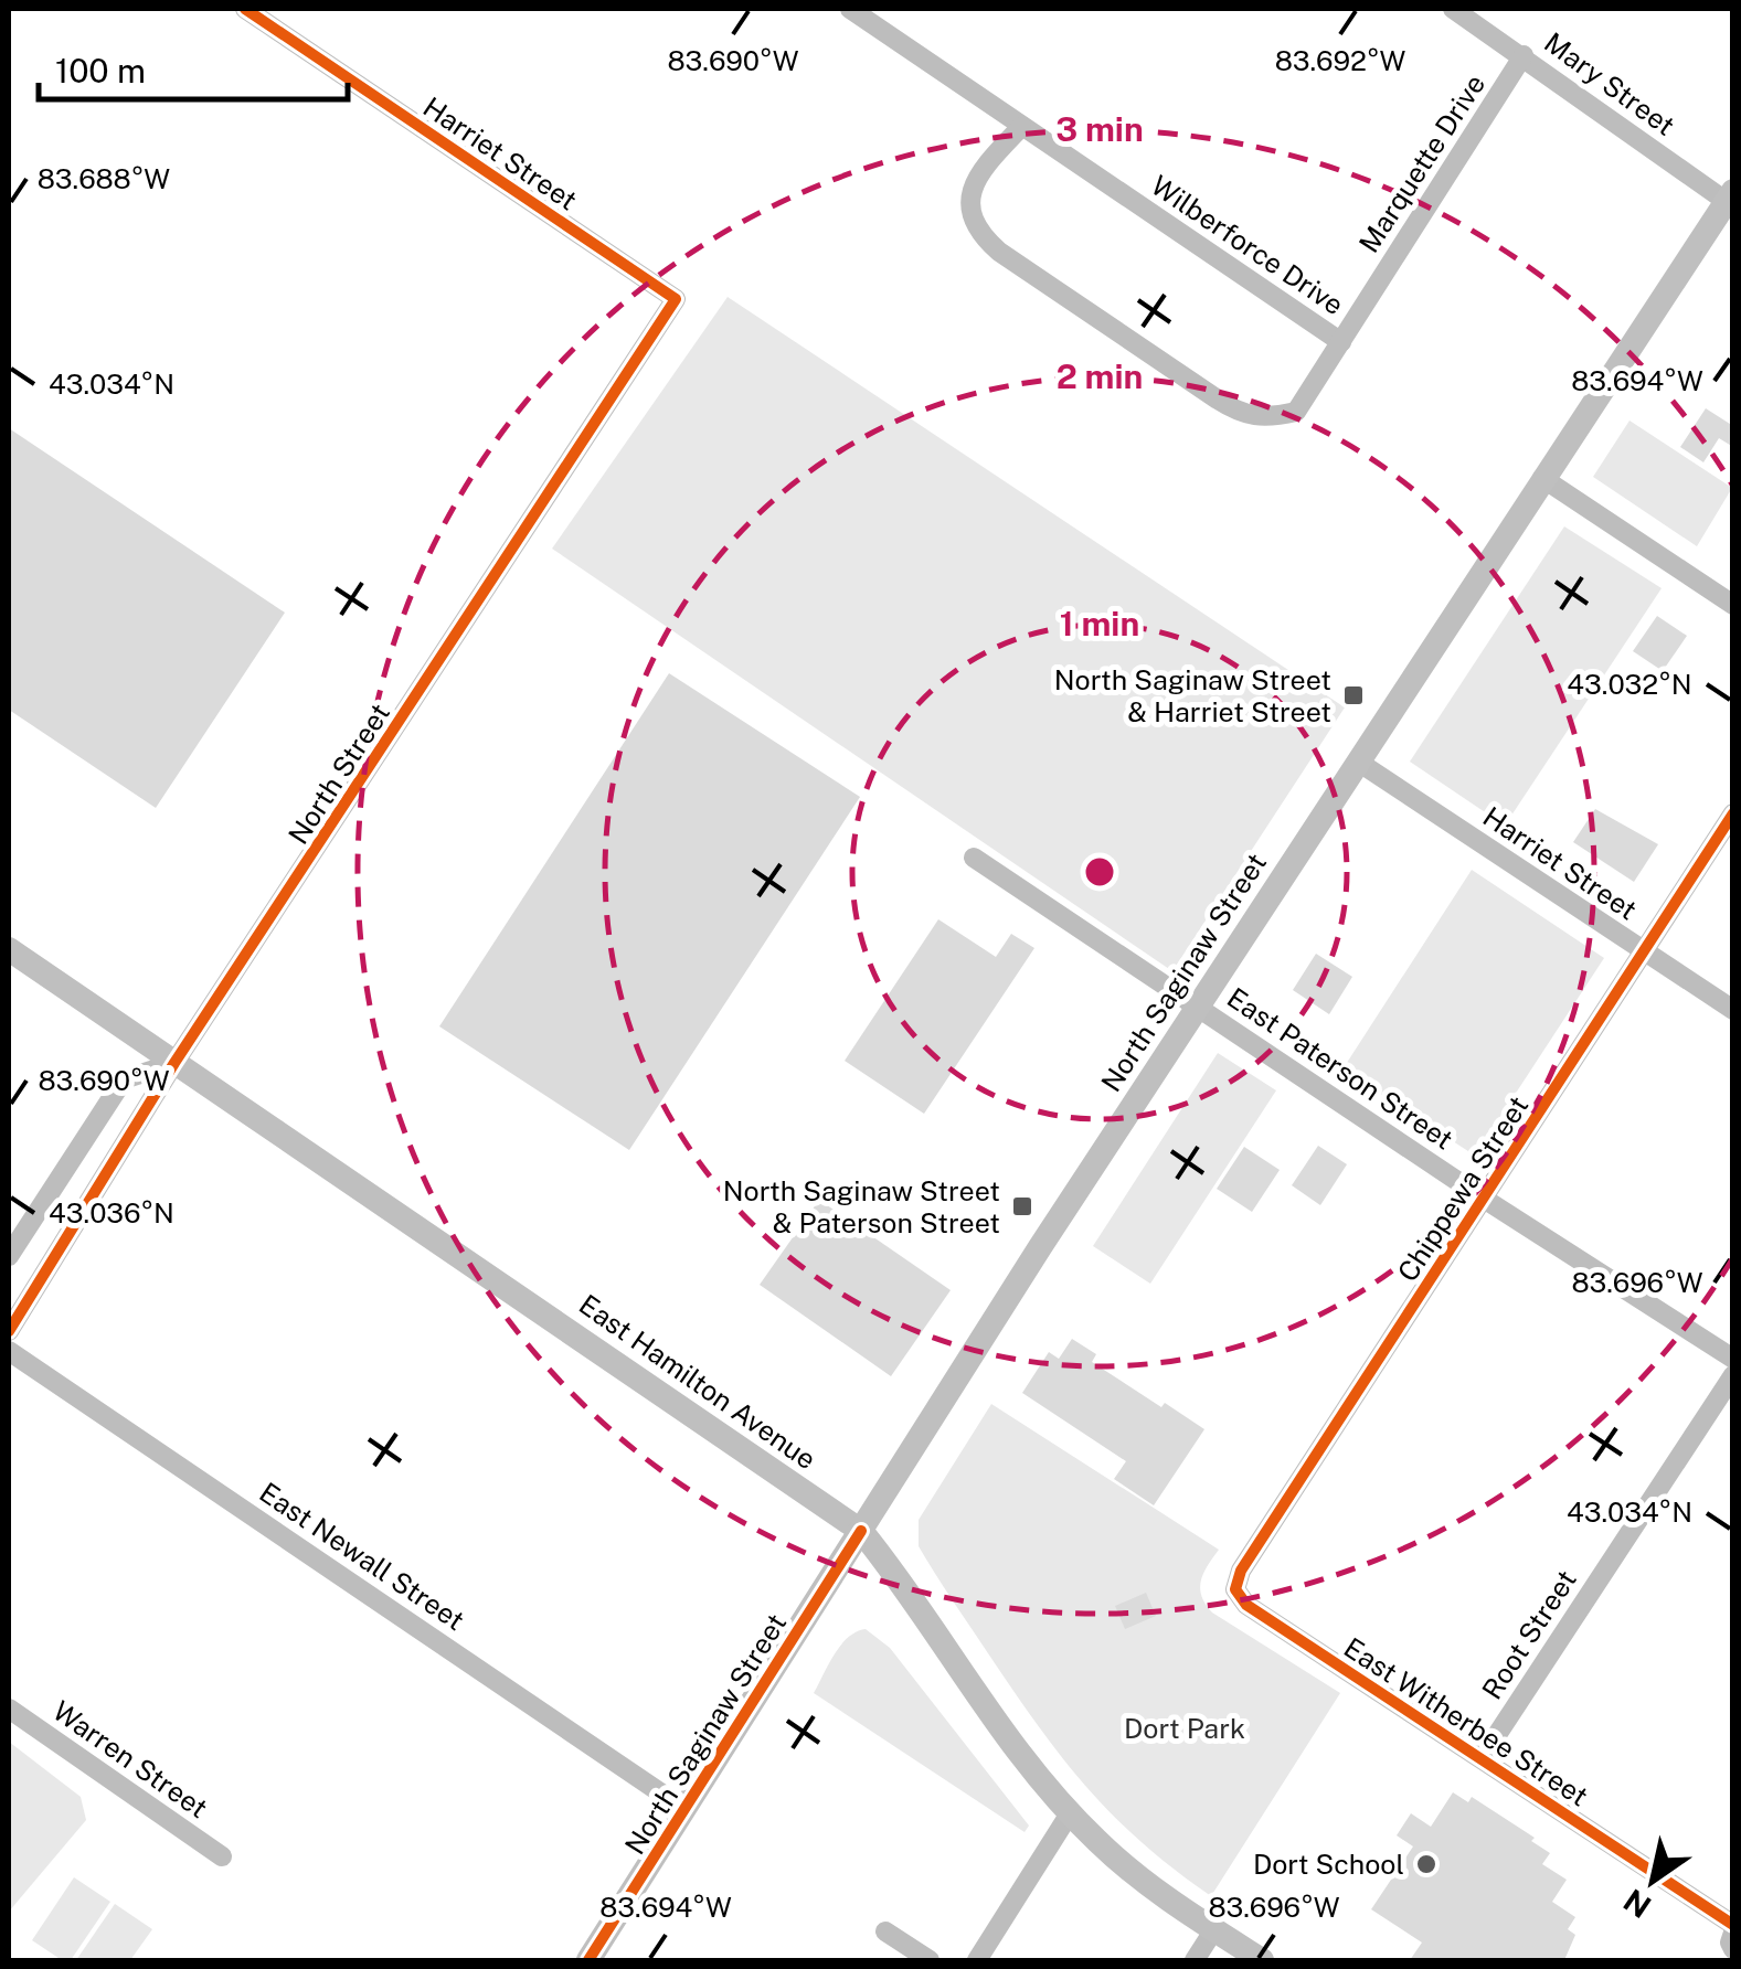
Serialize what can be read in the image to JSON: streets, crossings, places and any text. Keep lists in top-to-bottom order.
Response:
{
  "streets": {
    "main road": ["North Saginaw Street", "East Hamilton Avenue"],
    "street": [
      "Mary Street",
      "Harriet Street",
      "Marquette Drive",
      "Wilberforce Drive",
      "North Street",
      "East Paterson Street",
      "Chippewa Street",
      "East Newall Street",
      "Root Street",
      "East Witherbee Street",
      "Warren Street"
    ]
  },
  "crossings": [
    ["Mary Street", "Marquette Drive"],
    ["Mary Street", "North Saginaw Street"],
    ["Harriet Street", "North Street"],
    ["Harriet Street", "North Saginaw Street"],
    ["Harriet Street", "Chippewa Street"],
    ["Marquette Drive", "Wilberforce Drive"],
    ["North Street", "East Hamilton Avenue"],
    ["North Saginaw Street", "East Paterson Street"],
    ["North Saginaw Street", "East Hamilton Avenue"],
    ["North Saginaw Street", "East Newall Street"],
    ["East Paterson Street", "Chippewa Street"],
    ["Chippewa Street", "East Witherbee Street"],
    ["Root Street", "East Witherbee Street"]
  ],
  "parks": ["Dort Park"],
  "places": {
    "transit": ["North Saginaw Street & Harriet Street", "North Saginaw Street & Paterson Street"],
    "other": ["Dort School"]
  },
  "scale_bar": "100 m",
  "north": "bottom left",
  "coordinates": [
    "83.690°W",
    "83.692°W",
    "83.688°W",
    "83.694°W",
    "43.034°N",
    "43.032°N",
    "43.036°N",
    "83.696°W"
  ],
  "rings": ["3 min", "2 min", "1 min"]
}
